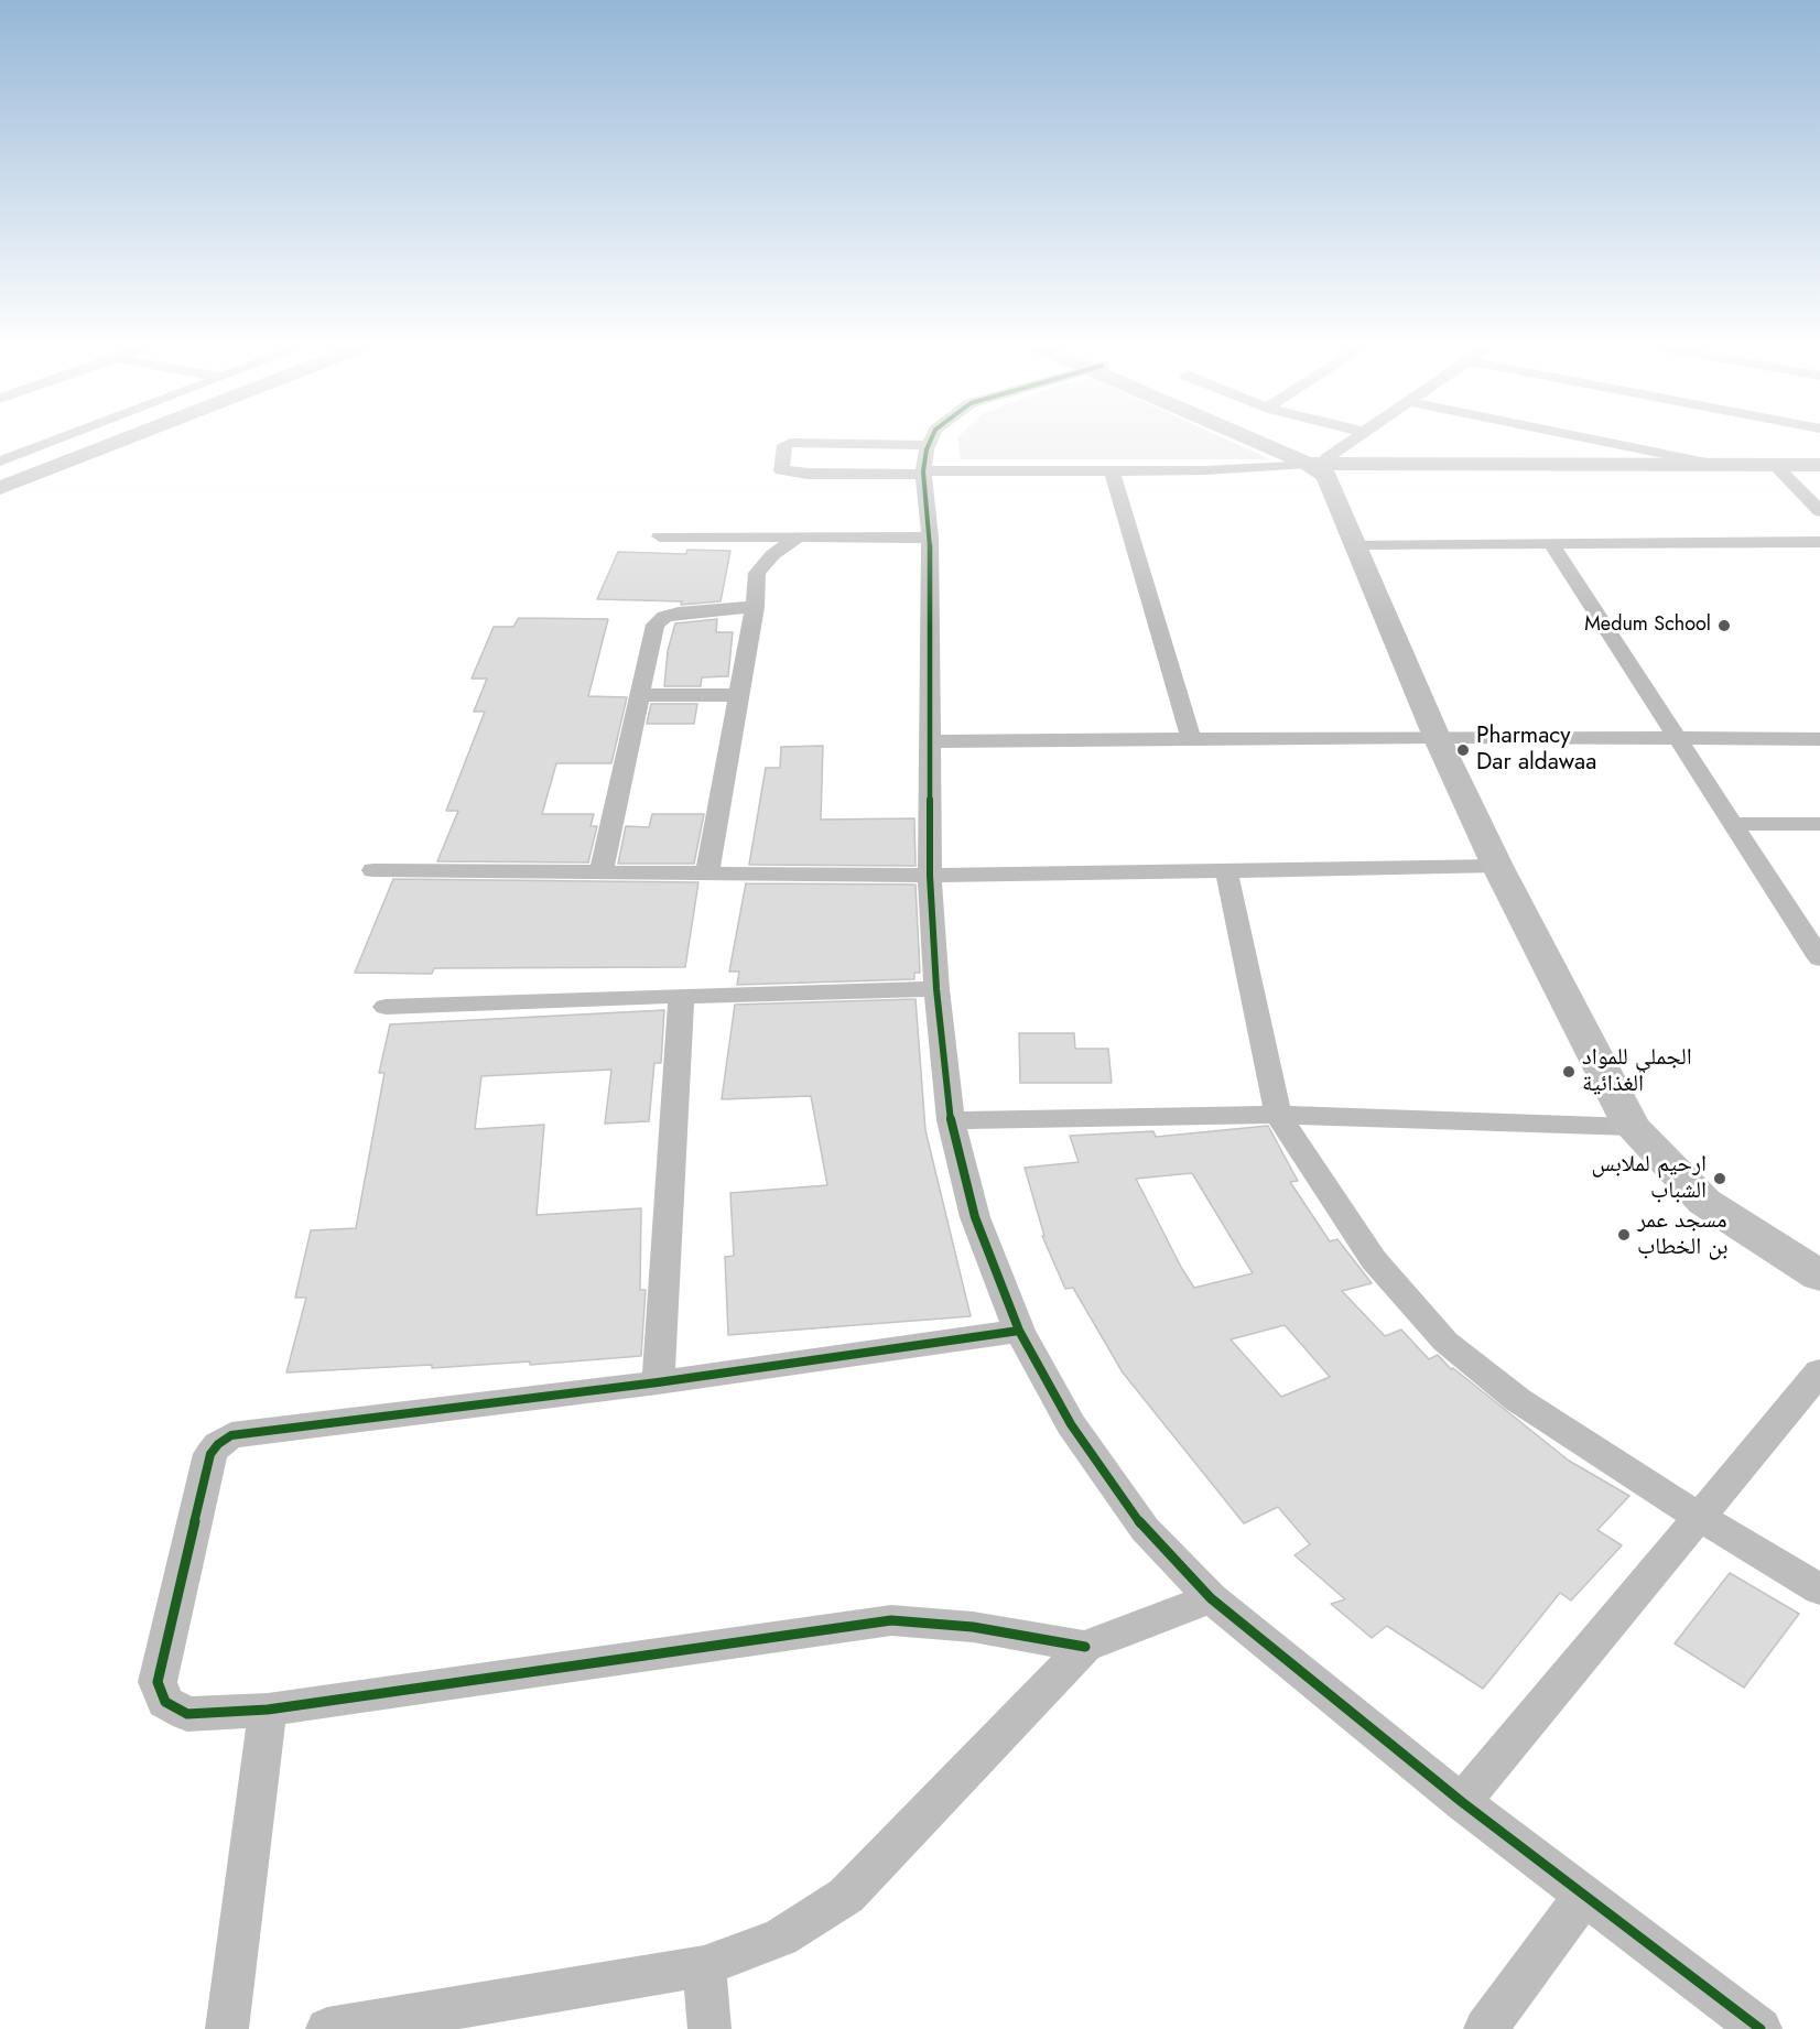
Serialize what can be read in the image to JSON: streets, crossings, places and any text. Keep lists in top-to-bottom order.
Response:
{
  "places": [
    "Medum School",
    "Pharmacy Dar aldawaa",
    "الجملي للمواد الغذائية",
    "ارحيم لملابس الشباب",
    "مسجد عمر بن الخطاب"
  ]
}
